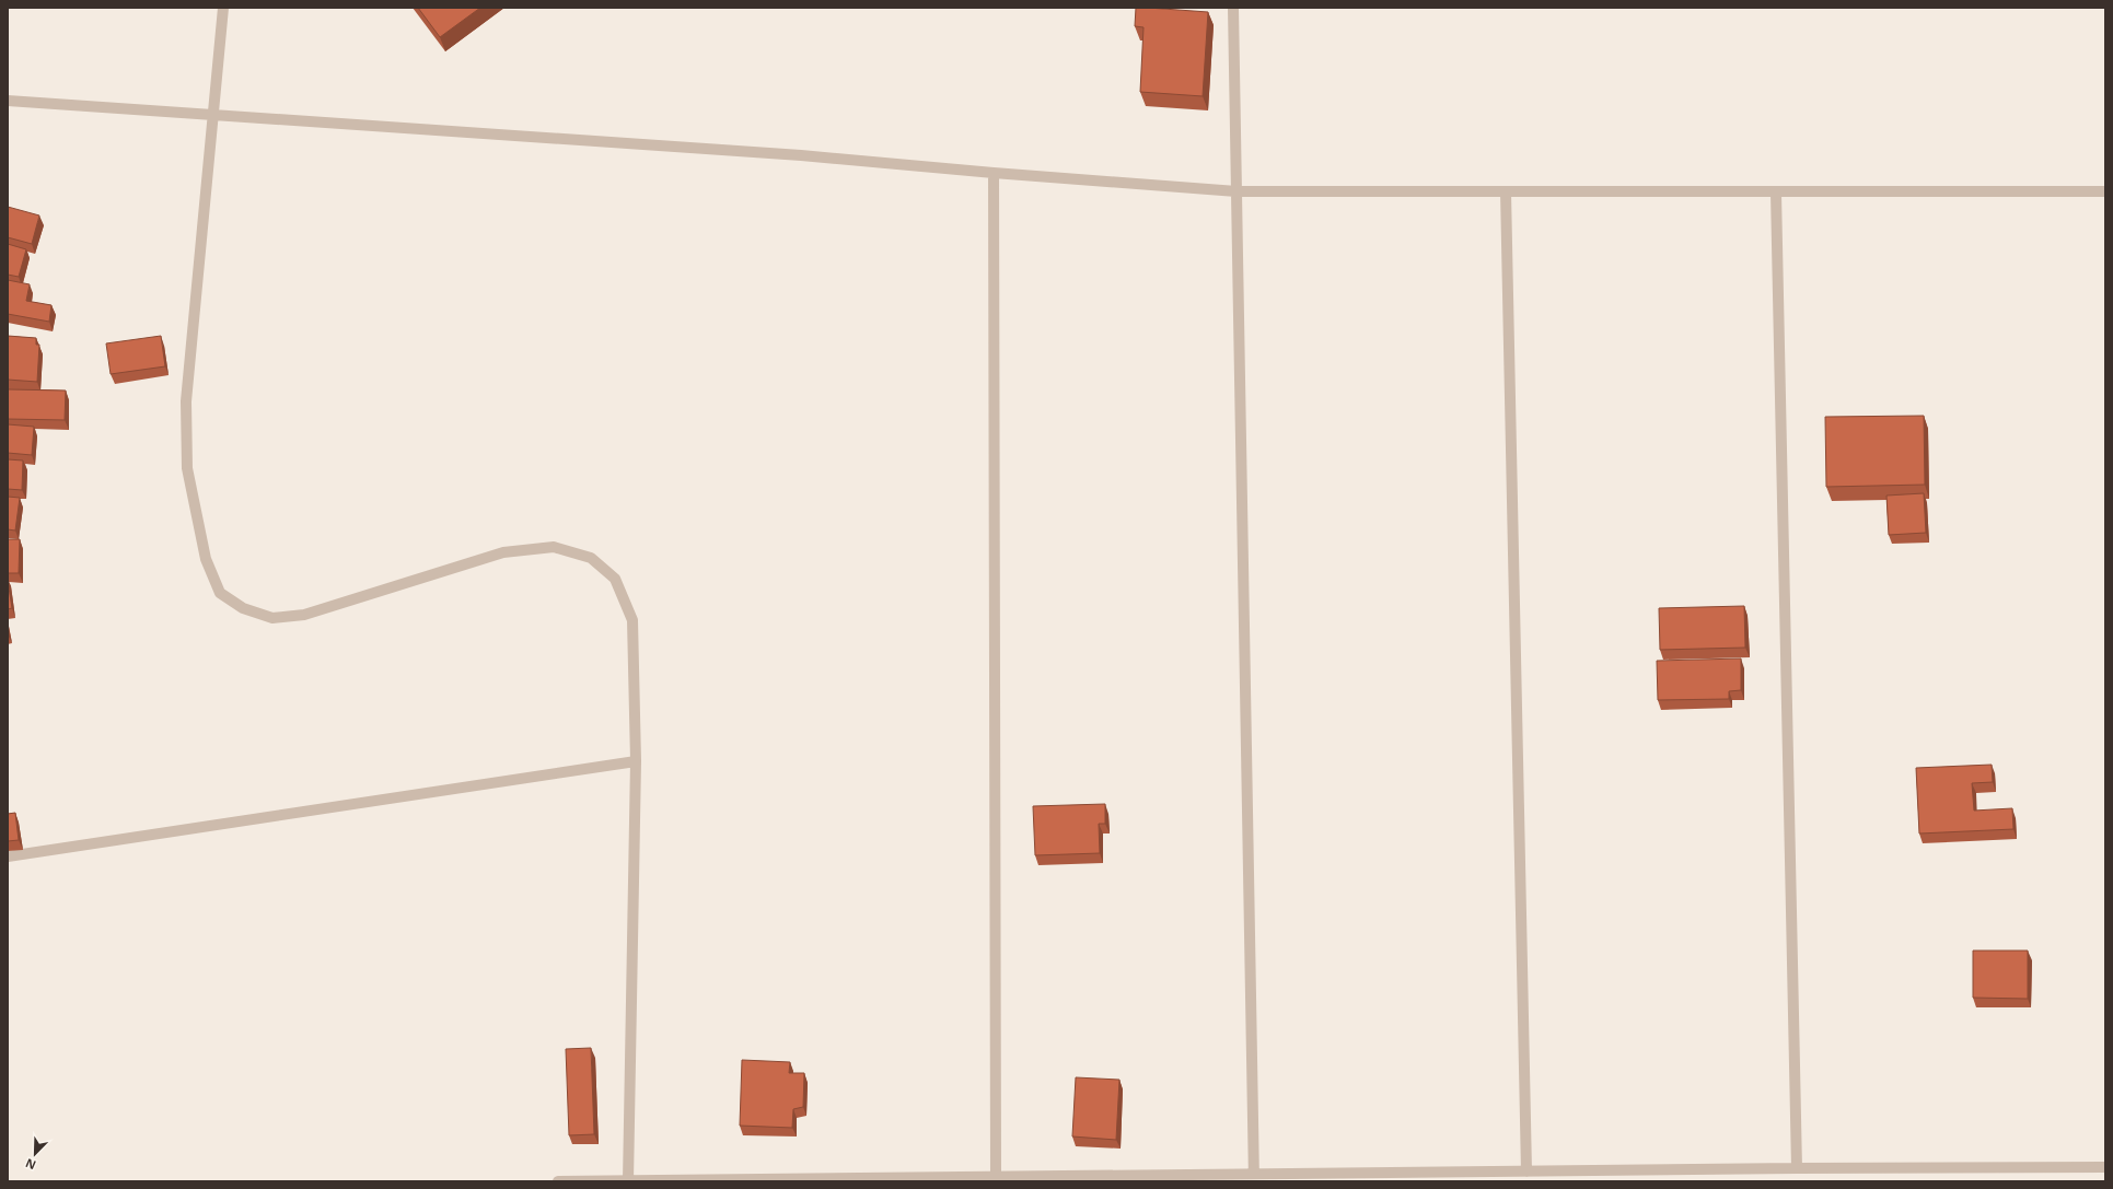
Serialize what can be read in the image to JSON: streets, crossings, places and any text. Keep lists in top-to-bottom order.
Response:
{
  "north": "bottom left"
}
